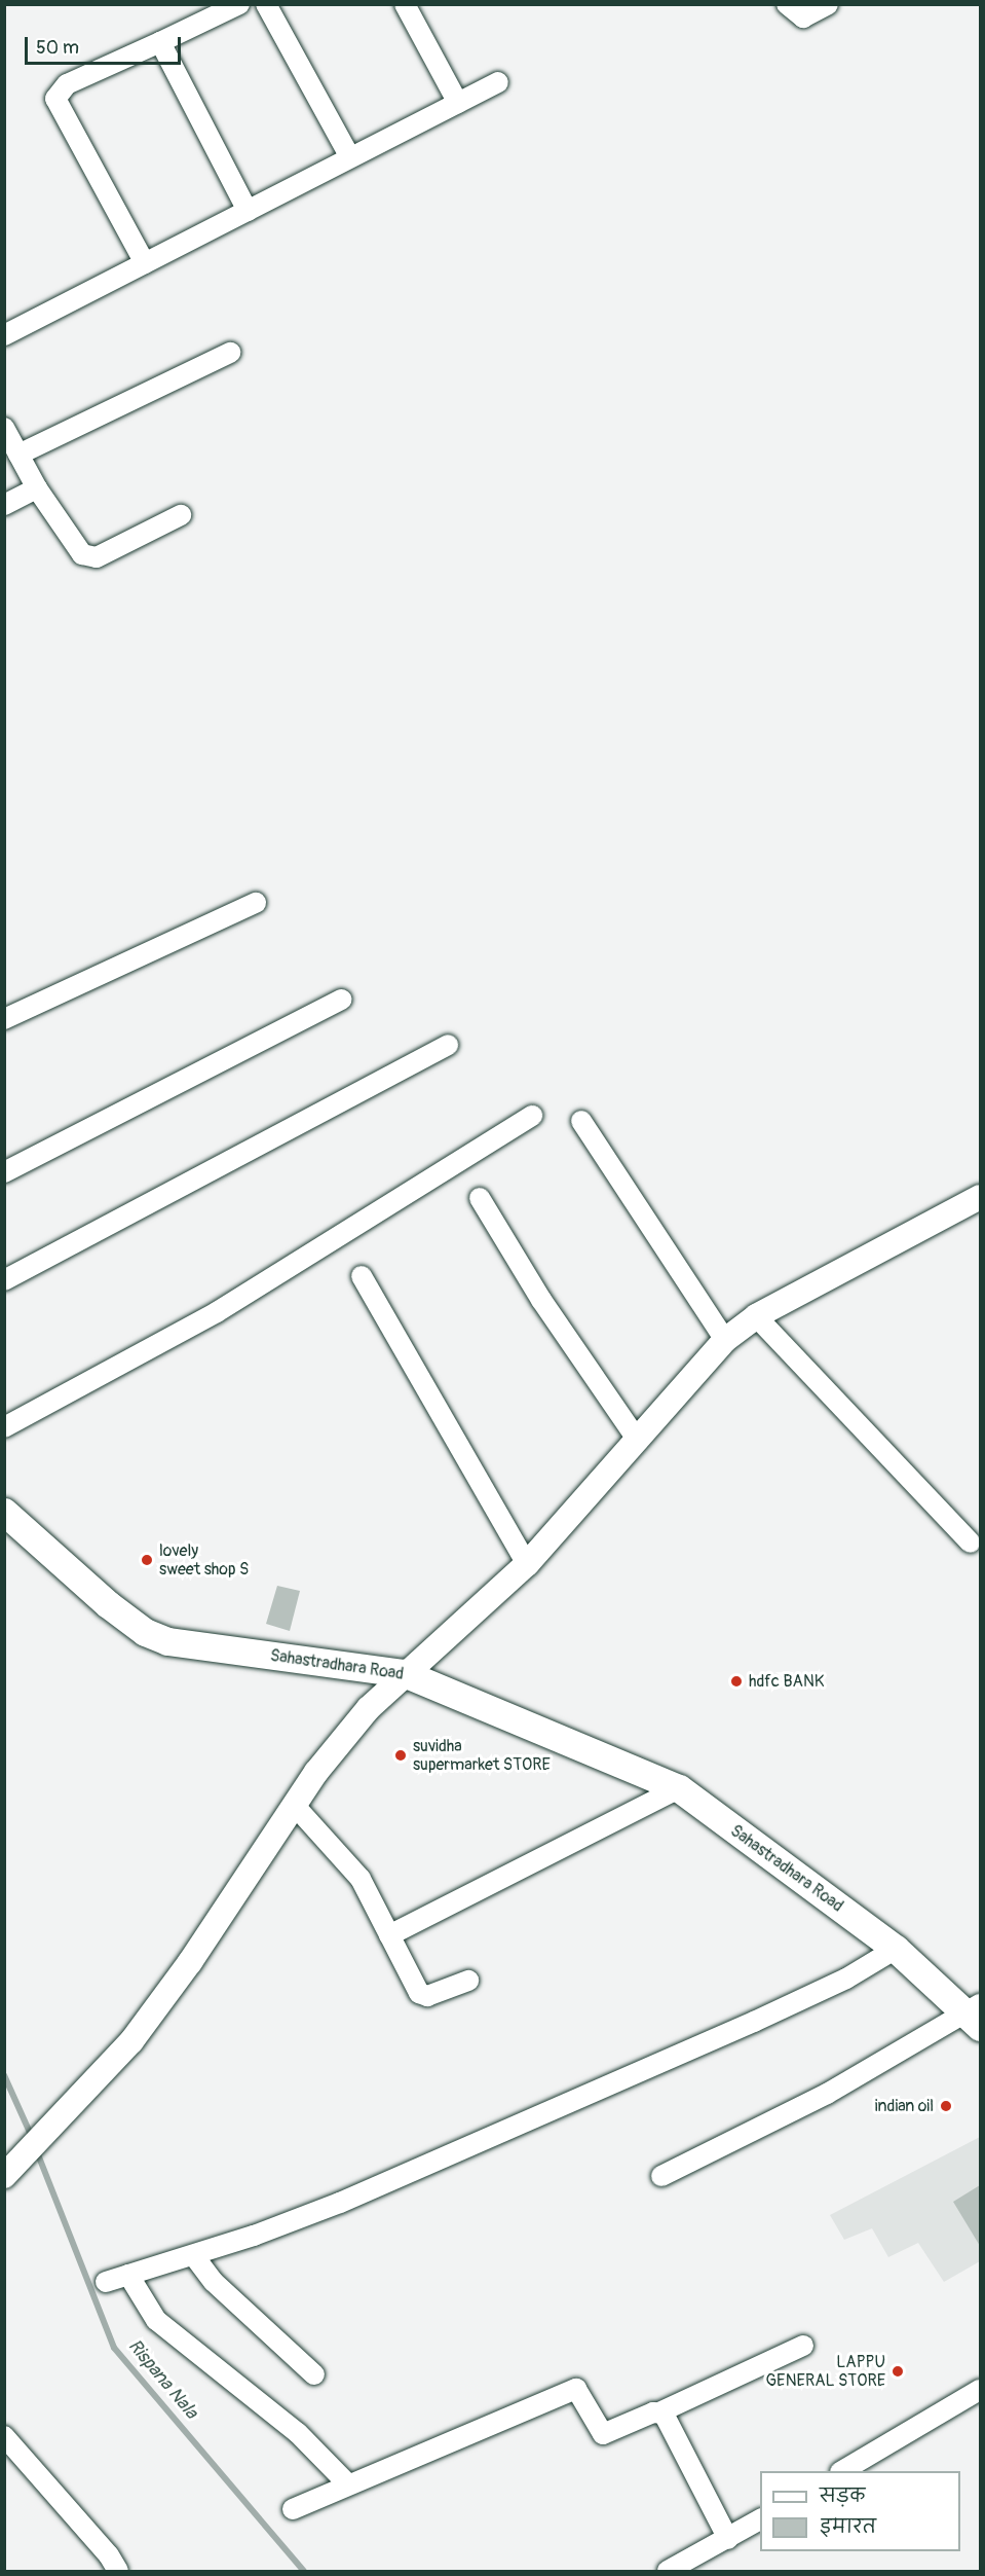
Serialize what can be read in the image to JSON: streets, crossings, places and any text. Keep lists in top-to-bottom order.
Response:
{
  "streets": {
    "main road": ["Sahastradhara Road"]
  },
  "water": ["Rispana Nala"],
  "places": [
    "lovely sweet shop S",
    "hdfc BANK",
    "suvidha supermarket STORE",
    "indian oil",
    "LAPPU GENERAL STORE"
  ],
  "legend": ["सड़क", "इमारत"],
  "scale_bar": "50 m"
}
